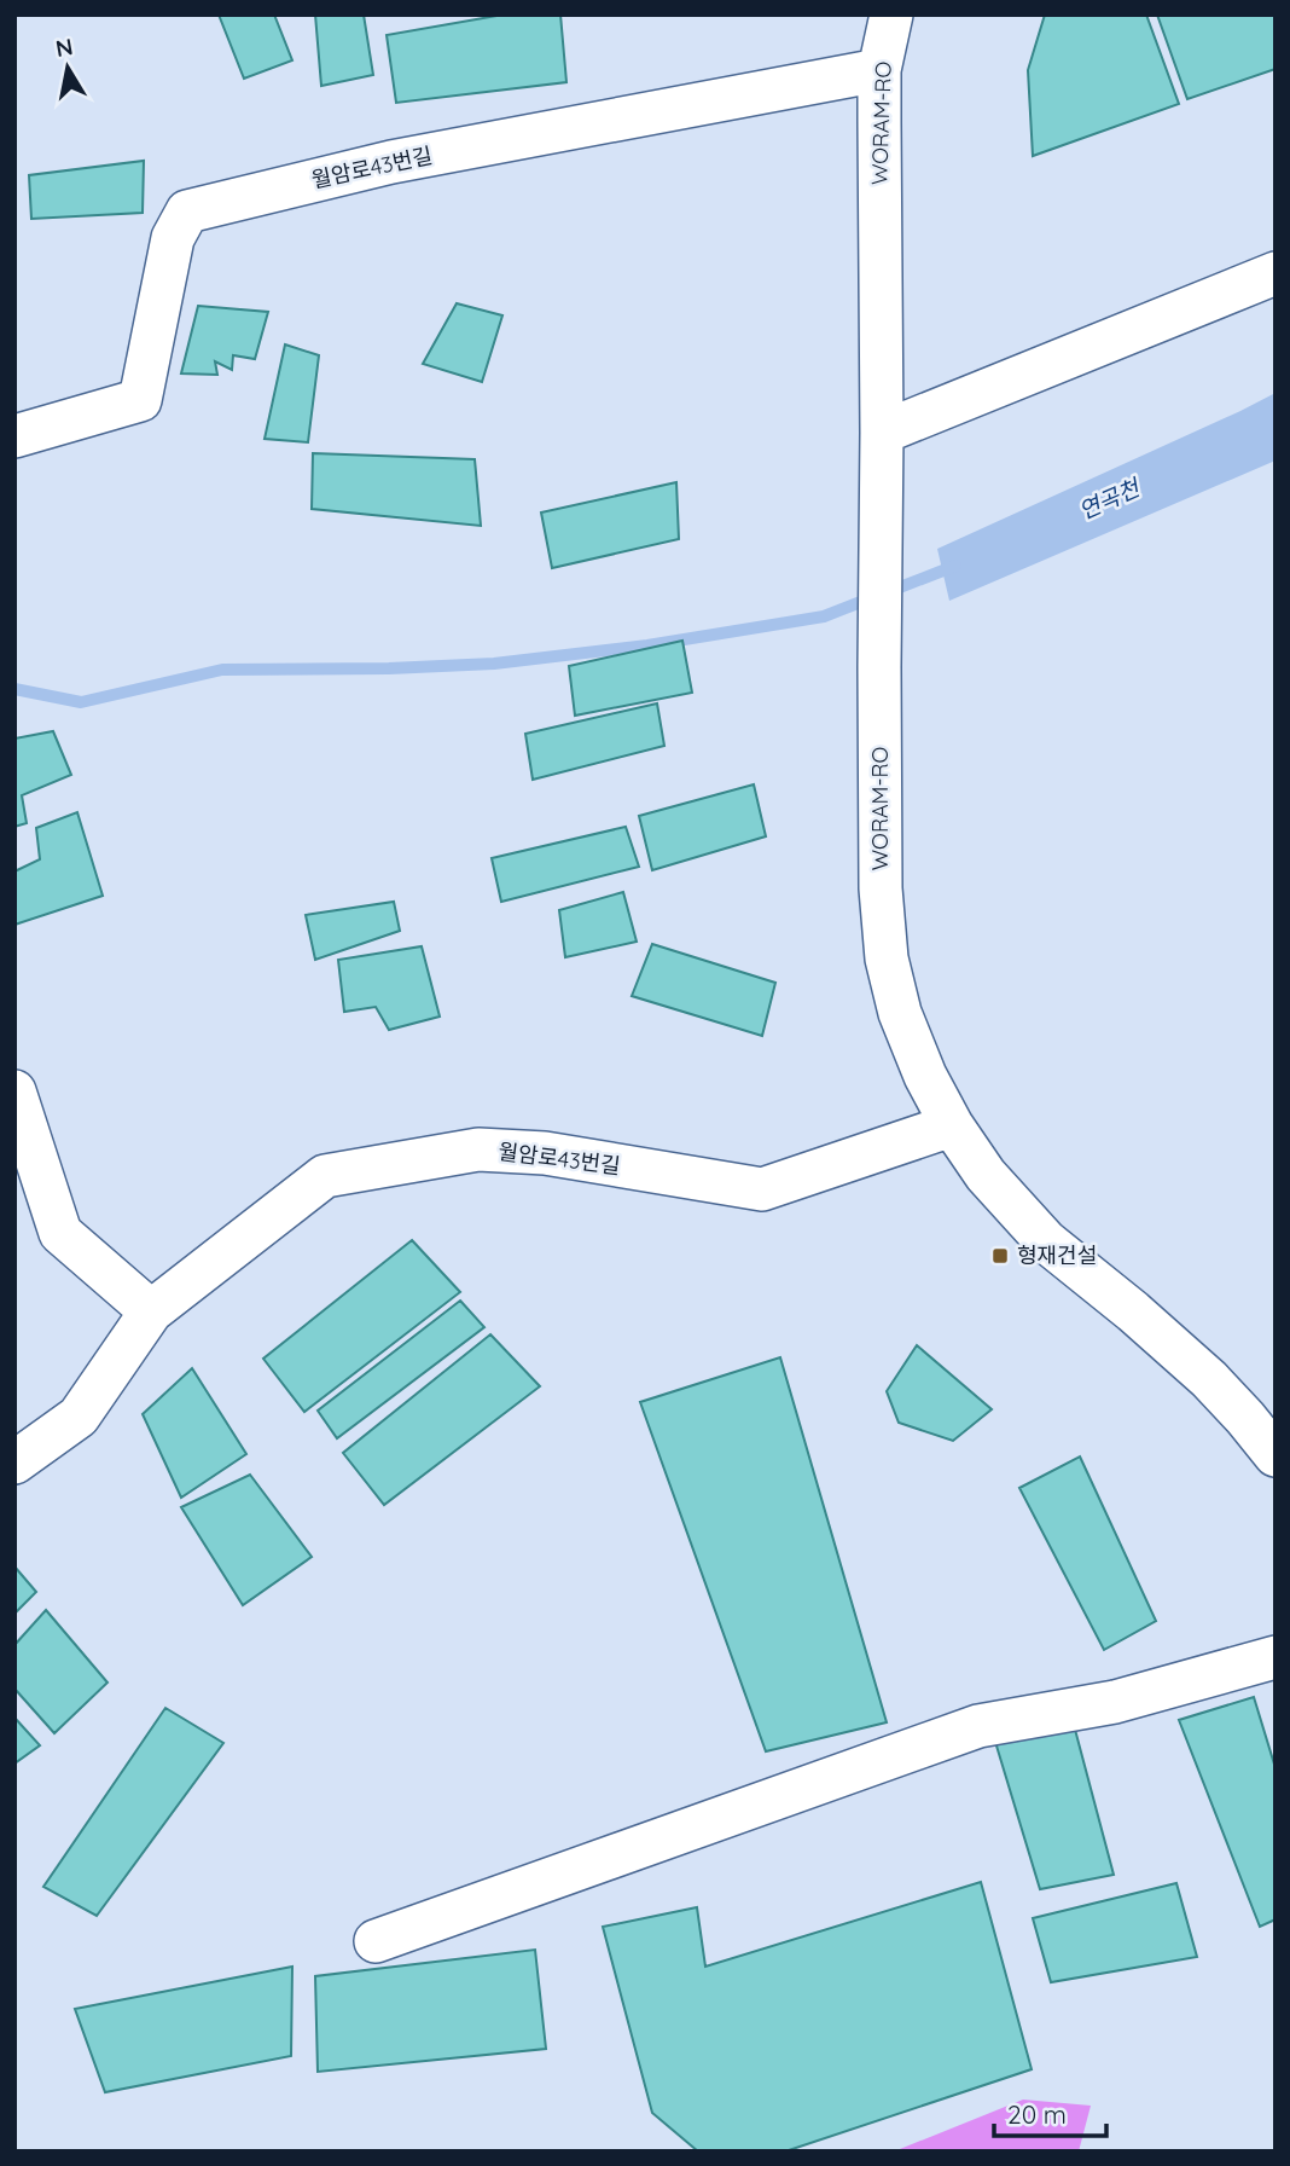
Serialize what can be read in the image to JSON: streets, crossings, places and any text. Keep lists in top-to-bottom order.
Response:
{
  "streets": {
    "street": ["WORAM-RO", "월암로43번길"]
  },
  "crossings": [
    ["WORAM-RO", "월암로43번길"]
  ],
  "water": ["연곡천"],
  "places": {
    "transit": ["형재건설"]
  },
  "scale_bar": "20 m",
  "north": "top"
}
